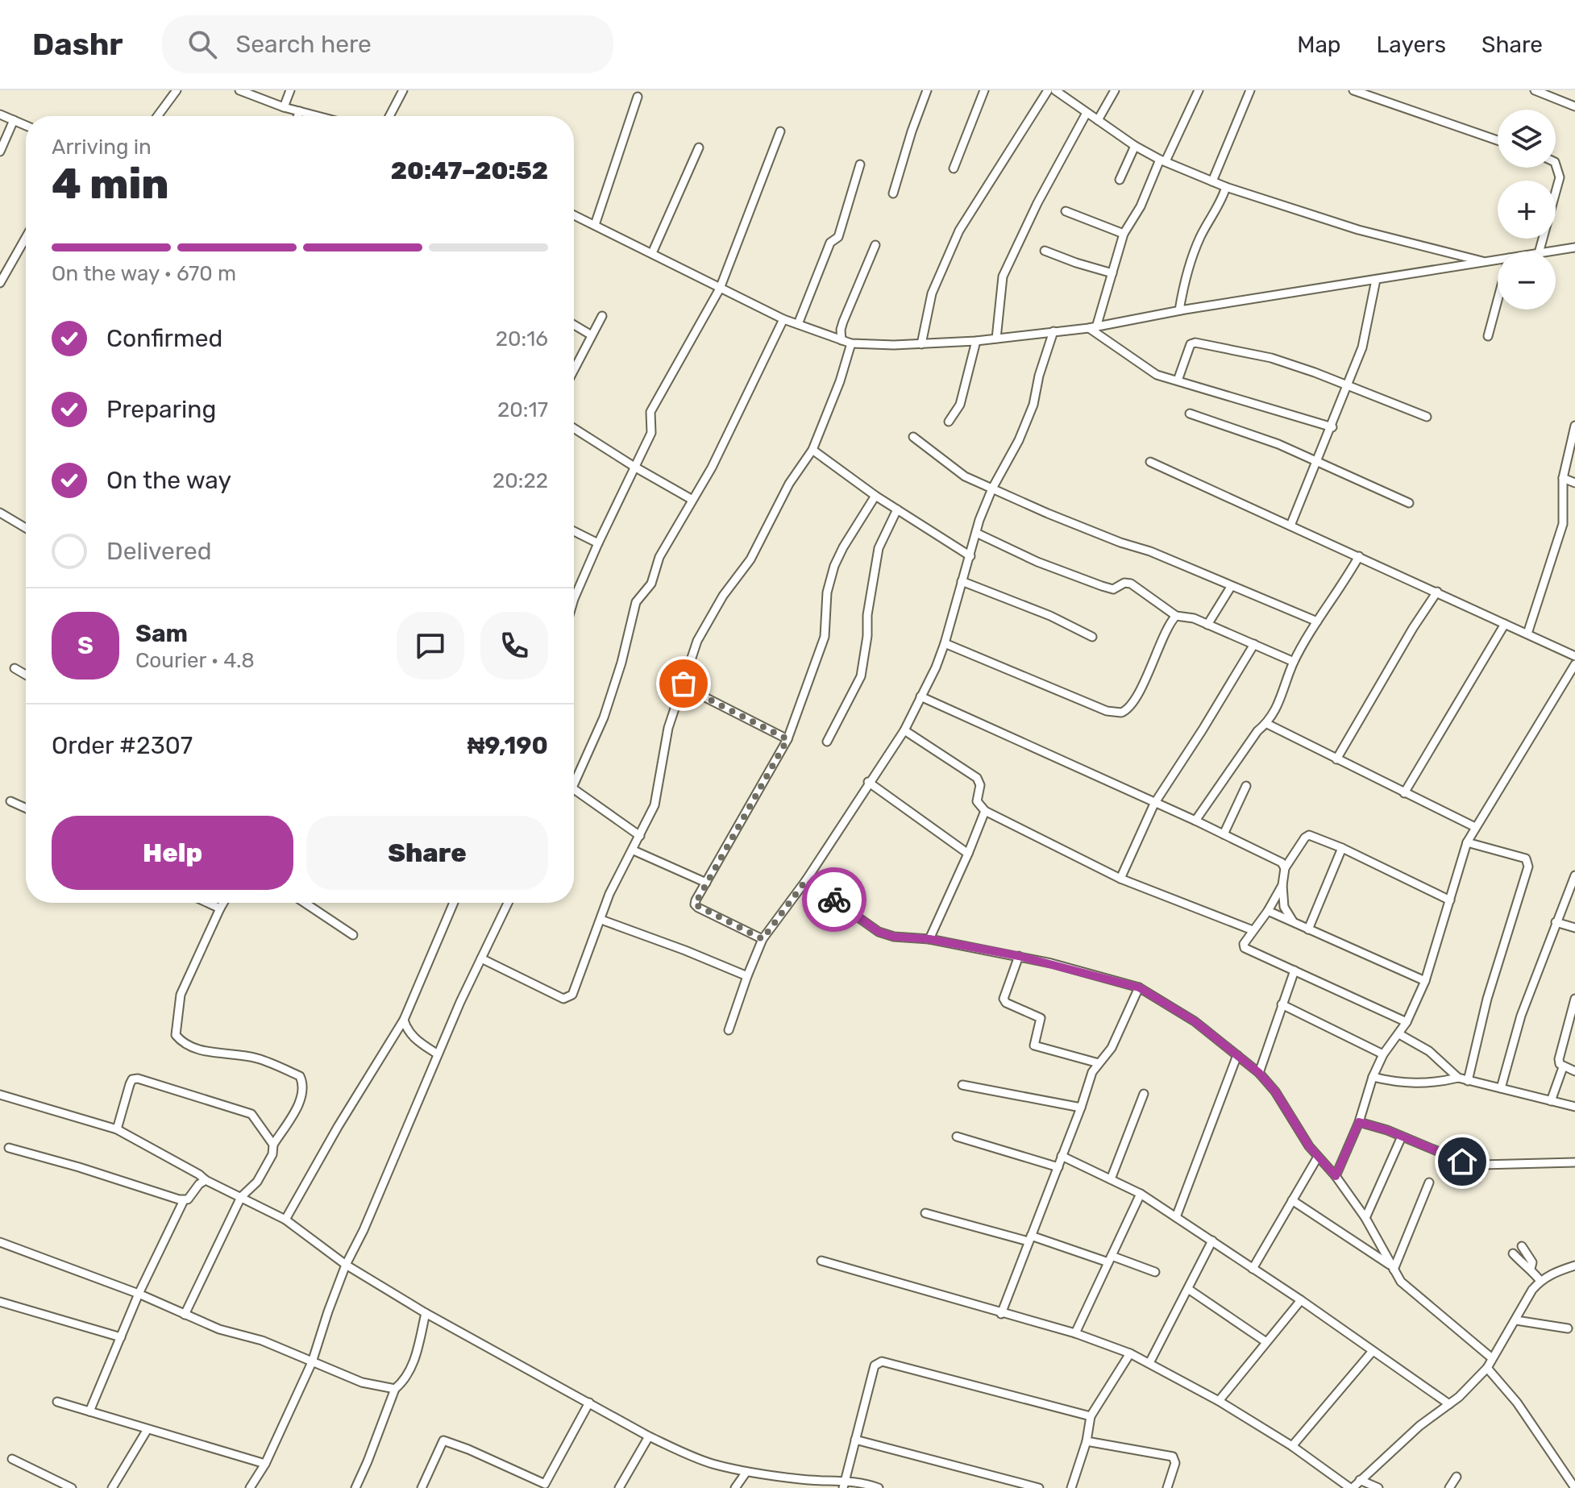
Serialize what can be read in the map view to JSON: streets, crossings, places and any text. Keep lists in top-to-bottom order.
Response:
{
  "page": {
    "header": "Dashr",
    "search": "Search here",
    "nav": ["Map", "Layers", "Share"],
    "map_buttons": ["+", "−"],
    "heading": ["4 min", "Arriving in", "20:47–20:52"],
    "panel": [
      "Sam",
      "Courier · 4.8",
      "Order #2307",
      "₦9,190"
    ],
    "bar": "On the way · 670 m",
    "list": [
      ["Confirmed", "20:16"],
      ["Preparing", "20:17"],
      ["On the way", "20:22"],
      "Delivered"
    ],
    "round": "S",
    "buttons": ["Help", "Share"]
  }
}
